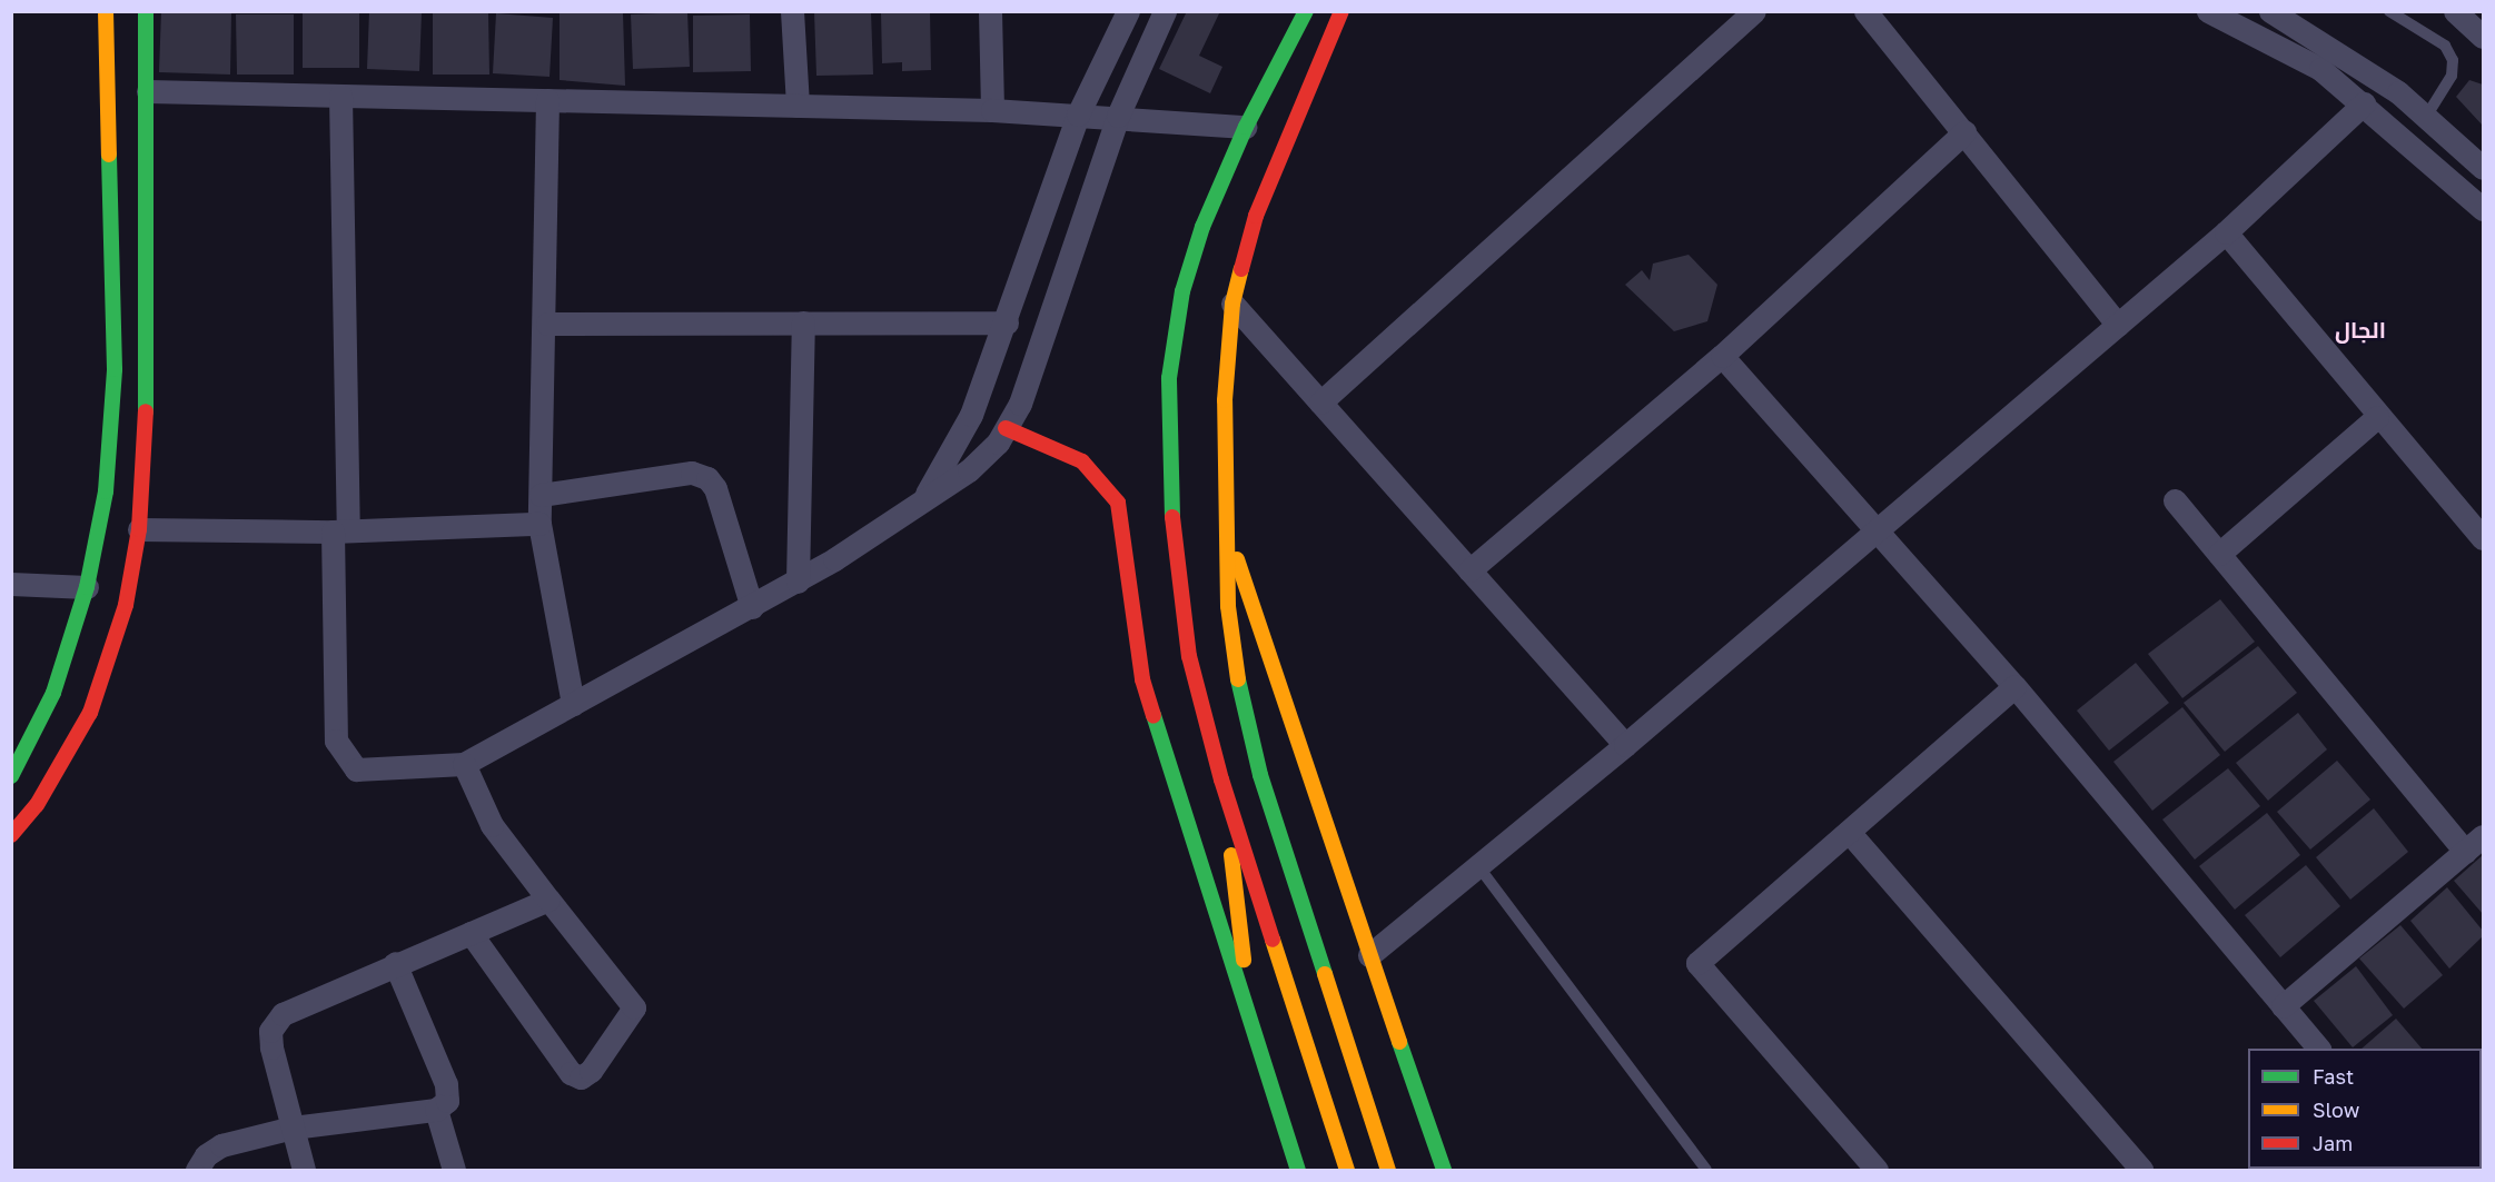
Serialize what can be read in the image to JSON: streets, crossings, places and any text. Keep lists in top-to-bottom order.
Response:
{
  "districts": ["الجال"],
  "legend": ["Fast", "Slow", "Jam"]
}
